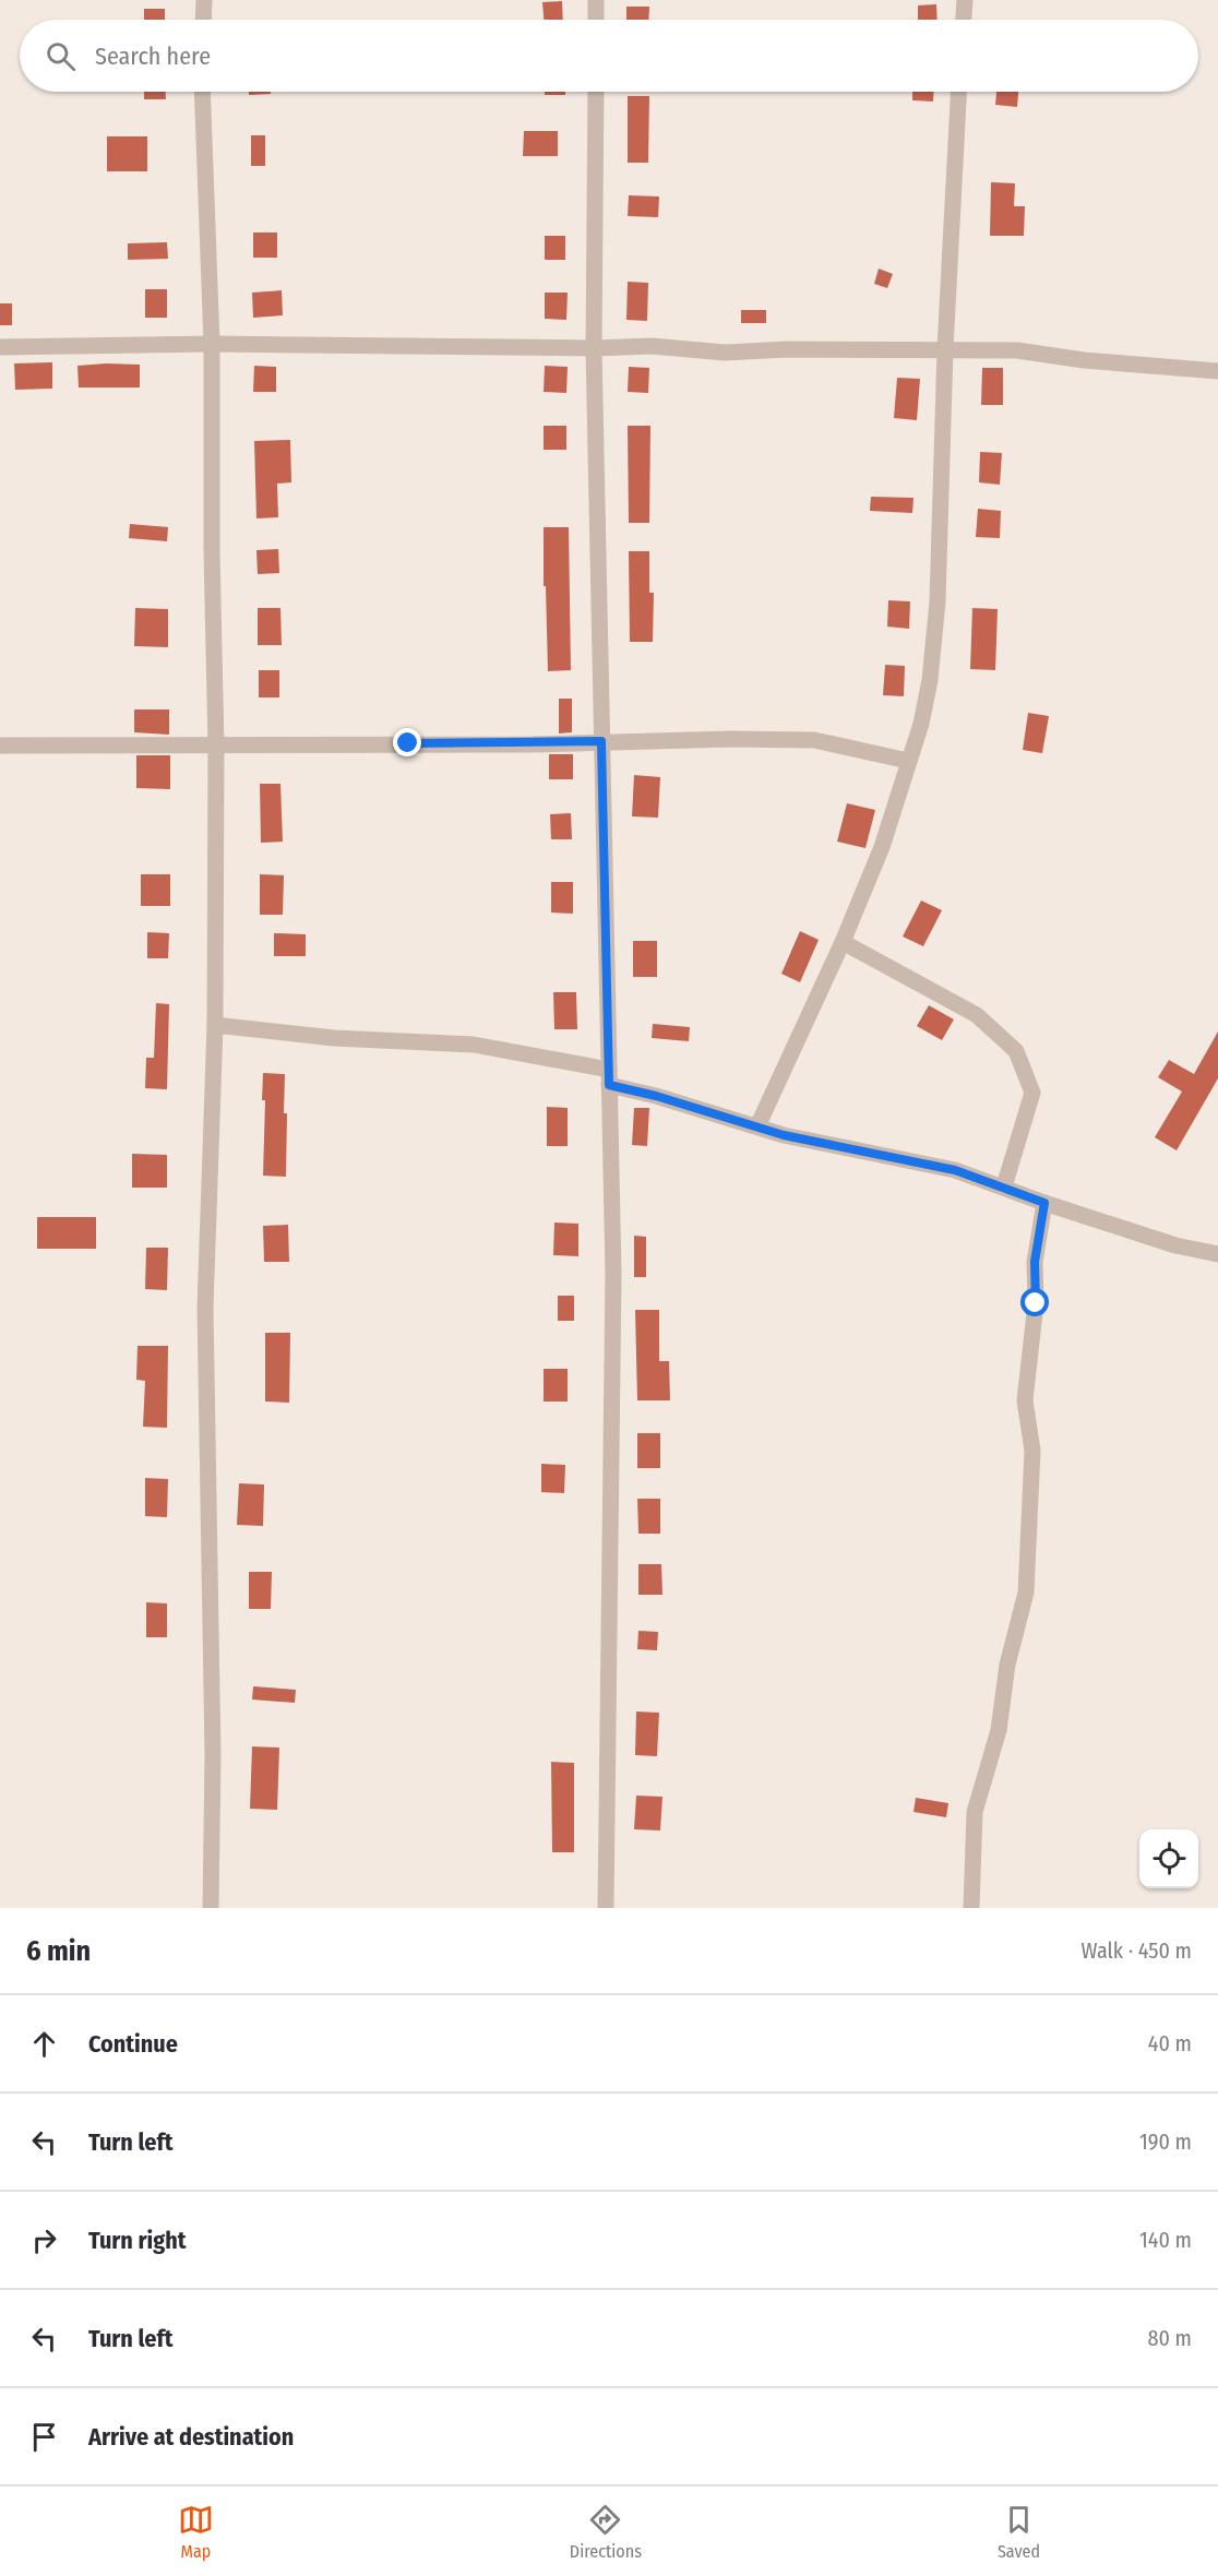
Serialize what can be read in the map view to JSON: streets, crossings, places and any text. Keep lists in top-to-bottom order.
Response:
{
  "page": {
    "search": "Search here",
    "heading": ["6 min", "Walk · 450 m"],
    "list": [
      ["Continue", "40 m"],
      ["Turn left", "190 m"],
      ["Turn right", "140 m"],
      ["Turn left", "80 m"],
      "Arrive at destination"
    ],
    "nav": ["Map", "Directions", "Saved"]
  }
}
